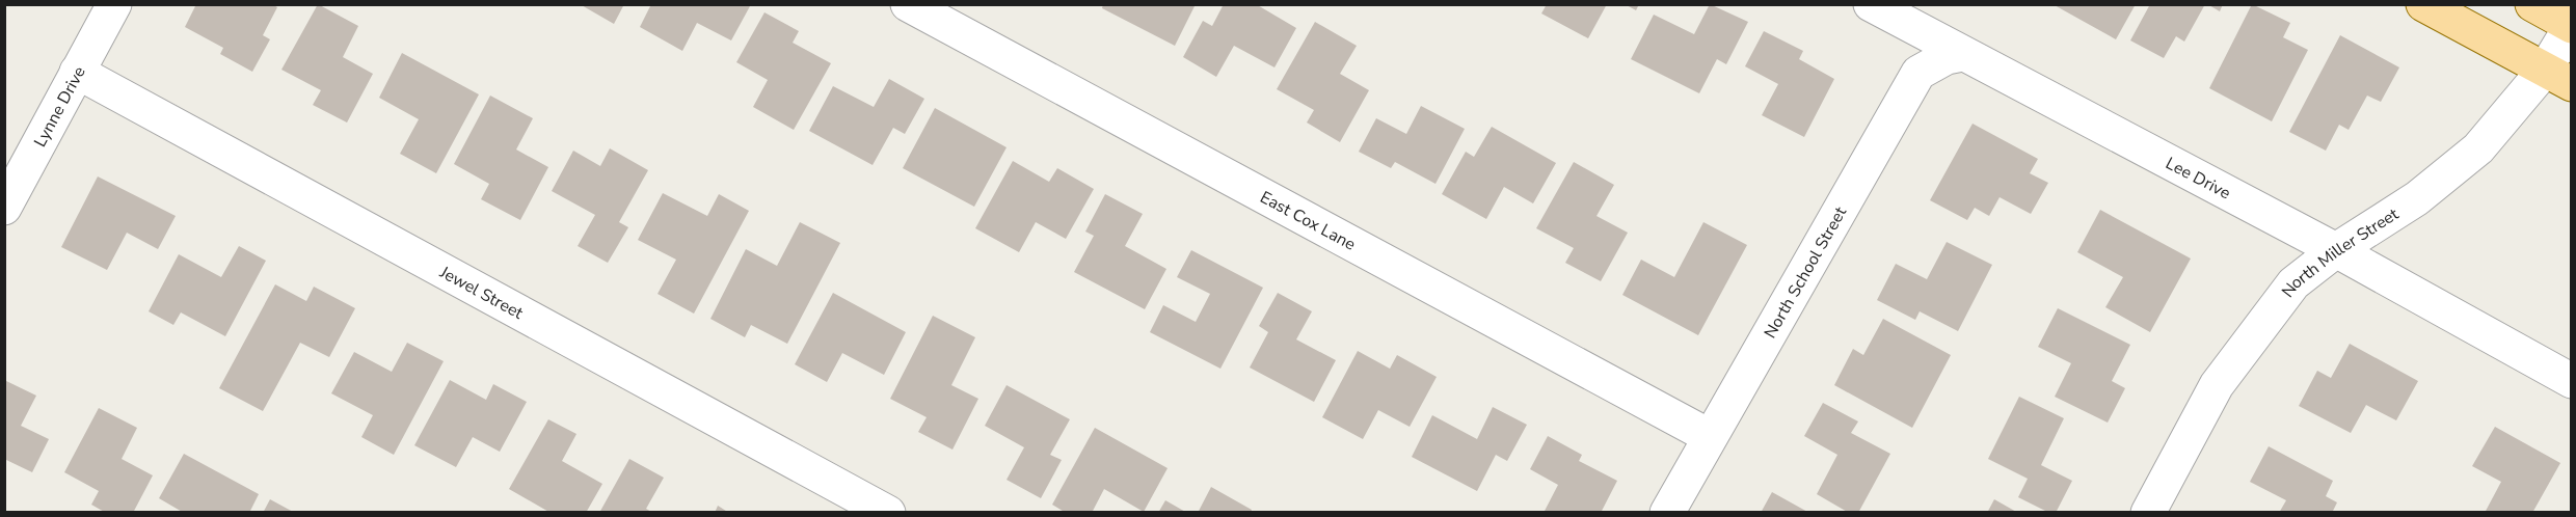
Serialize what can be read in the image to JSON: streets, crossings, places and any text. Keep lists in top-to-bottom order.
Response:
{
  "streets": {
    "street": [
      "Lynne Drive",
      "Lee Drive",
      "East Cox Lane",
      "North Miller Street",
      "North School Street",
      "Jewel Street"
    ]
  },
  "crossings": [
    ["Lynne Drive", "Jewel Street"],
    ["Lee Drive", "North Miller Street"],
    ["Lee Drive", "North School Street"],
    ["East Cox Lane", "North School Street"]
  ]
}
